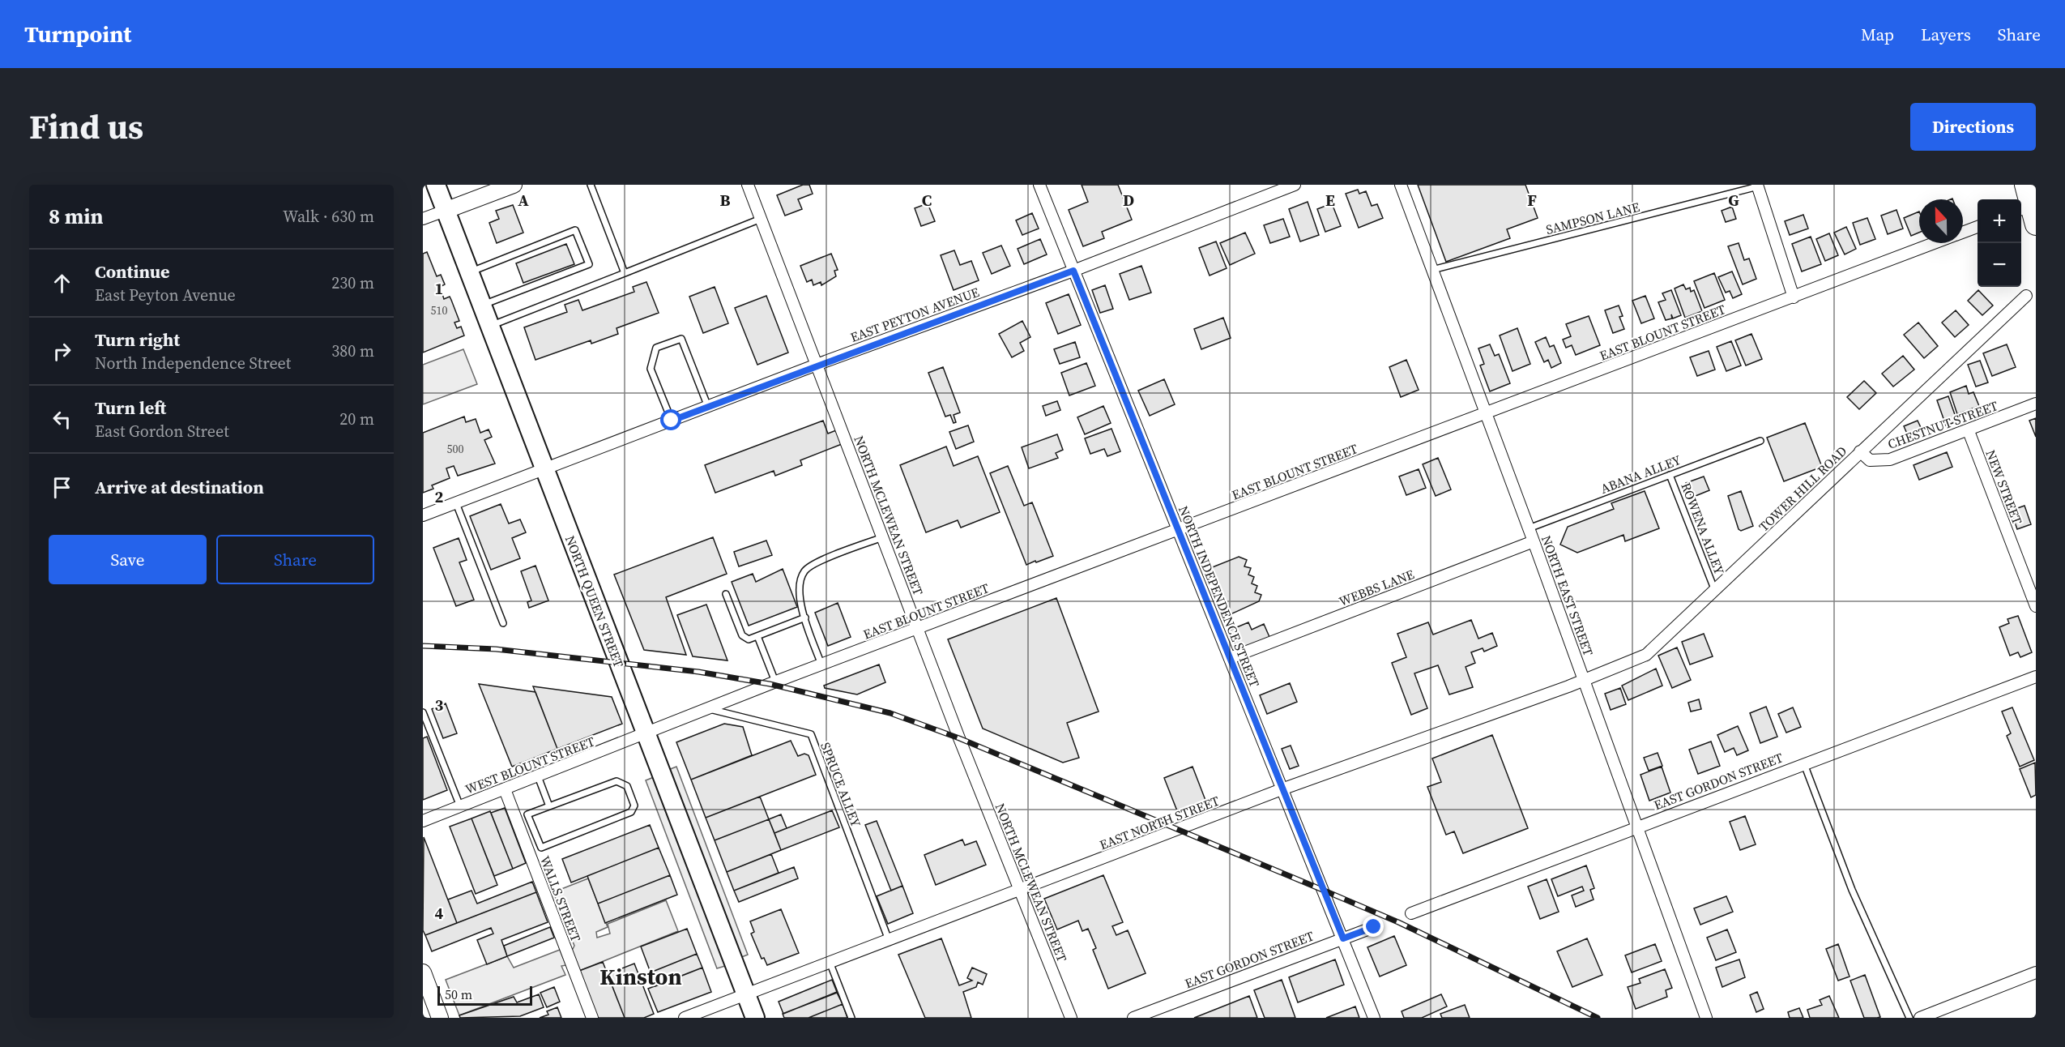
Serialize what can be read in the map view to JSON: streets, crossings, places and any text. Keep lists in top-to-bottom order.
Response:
{
  "streets": {
    "main road": ["NORTH QUEEN STREET"],
    "street": [
      "EAST PEYTON AVENUE",
      "EAST BLOUNT STREET",
      "CHESTNUT STREET",
      "NEW STREET",
      "TOWER HILL ROAD",
      "NORTH MCLEWEAN STREET",
      "WEBBS LANE",
      "NORTH EAST STREET",
      "NORTH INDEPENDENCE STREET",
      "WEST BLOUNT STREET",
      "EAST GORDON STREET",
      "EAST NORTH STREET",
      "WALLS STREET"
    ],
    "lane": [
      "SAMPSON LANE",
      "ABANA ALLEY",
      "ROWENA ALLEY",
      "SPRUCE ALLEY"
    ]
  },
  "crossings": [
    ["SAMPSON LANE", "NORTH EAST STREET"],
    ["EAST PEYTON AVENUE", "NORTH MCLEWEAN STREET"],
    ["EAST PEYTON AVENUE", "NORTH INDEPENDENCE STREET"],
    ["EAST PEYTON AVENUE", "NORTH QUEEN STREET"],
    ["EAST BLOUNT STREET", "NORTH MCLEWEAN STREET"],
    ["EAST BLOUNT STREET", "NORTH EAST STREET"],
    ["EAST BLOUNT STREET", "NORTH INDEPENDENCE STREET"],
    ["EAST BLOUNT STREET", "NORTH QUEEN STREET"],
    ["EAST BLOUNT STREET", "WEST BLOUNT STREET"],
    ["EAST BLOUNT STREET", "SPRUCE ALLEY"],
    ["CHESTNUT STREET", "NEW STREET"],
    ["CHESTNUT STREET", "TOWER HILL ROAD"],
    ["ABANA ALLEY", "ROWENA ALLEY"],
    ["ABANA ALLEY", "NORTH EAST STREET"],
    ["TOWER HILL ROAD", "ROWENA ALLEY"],
    ["TOWER HILL ROAD", "NORTH EAST STREET"],
    ["TOWER HILL ROAD", "EAST NORTH STREET"],
    ["NORTH MCLEWEAN STREET", "EAST NORTH STREET"],
    ["WEBBS LANE", "NORTH EAST STREET"],
    ["WEBBS LANE", "NORTH INDEPENDENCE STREET"],
    ["NORTH EAST STREET", "EAST GORDON STREET"],
    ["NORTH EAST STREET", "EAST NORTH STREET"],
    ["NORTH INDEPENDENCE STREET", "EAST GORDON STREET"],
    ["NORTH INDEPENDENCE STREET", "EAST NORTH STREET"],
    ["NORTH QUEEN STREET", "WEST BLOUNT STREET"],
    ["NORTH QUEEN STREET", "EAST NORTH STREET"],
    ["WEST BLOUNT STREET", "WALLS STREET"],
    ["SPRUCE ALLEY", "EAST NORTH STREET"]
  ],
  "districts": ["Kinston"],
  "house_numbers": ["510", "500"],
  "scale_bar": "50 m",
  "north": "top",
  "page": {
    "header": "Turnpoint",
    "nav": ["Map", "Layers", "Share"],
    "title": "Find us",
    "buttons": [
      "Directions",
      ["Save", "Share"]
    ],
    "heading": ["8 min", "Walk · 630 m"],
    "map_buttons": ["+", "−"],
    "list": [
      ["Continue", "East Peyton Avenue", "230 m"],
      ["Turn right", "North Independence Street", "380 m"],
      ["Turn left", "East Gordon Street", "20 m"],
      "Arrive at destination"
    ],
    "scale": "50 m"
  },
  "grid": {
    "columns": [
      "A",
      "B",
      "C",
      "D",
      "E",
      "F",
      "G"
    ],
    "rows": [
      "1",
      "2",
      "3",
      "4"
    ]
  }
}
